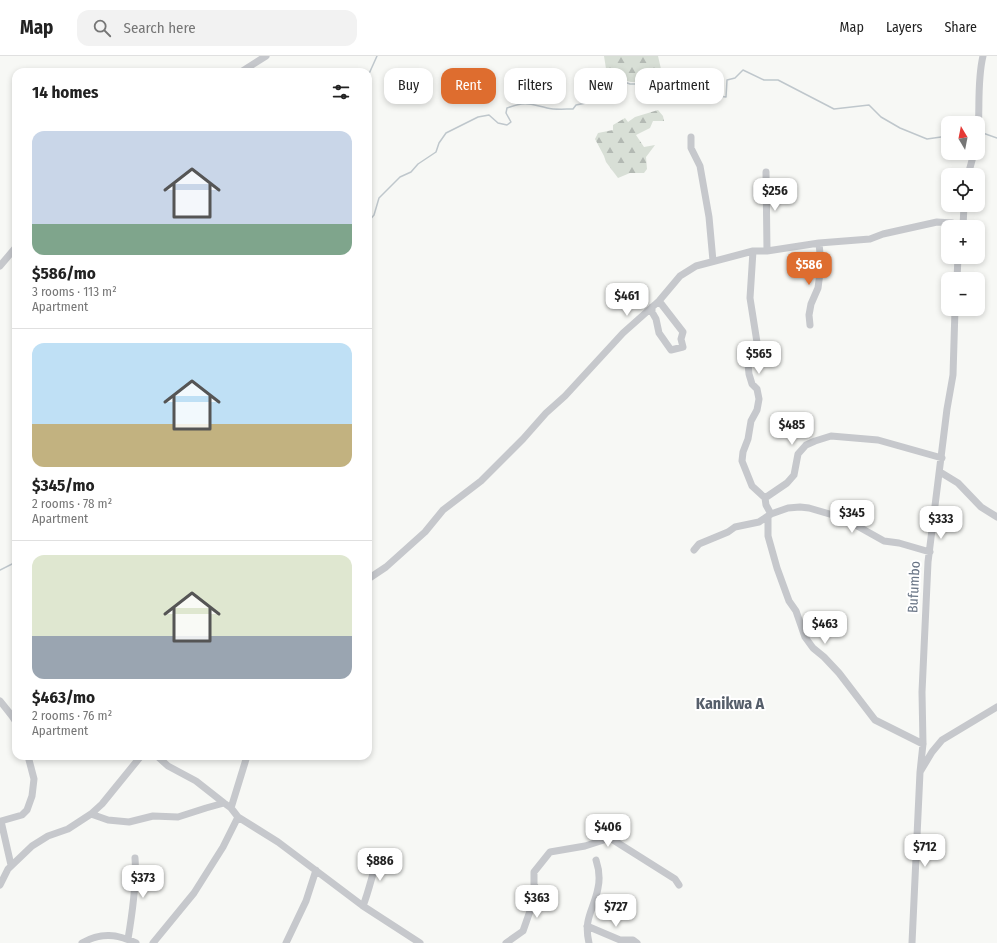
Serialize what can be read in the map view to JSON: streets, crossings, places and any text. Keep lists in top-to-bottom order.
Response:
{
  "streets": {
    "street": ["Bufumbo"]
  },
  "districts": ["Kanikwa A"],
  "north": "top",
  "page": {
    "header": "Map",
    "search": "Search here",
    "nav": ["Map", "Layers", "Share"],
    "chip": [
      "Buy",
      "Rent",
      "Filters",
      "New",
      "Apartment"
    ],
    "heading": "14 homes",
    "map_buttons": ["+", "−"],
    "list": [
      {
        "name": "$586/mo",
        "note": "3 rooms · 113 m² · Apartment"
      },
      {
        "name": "$345/mo",
        "note": "2 rooms · 78 m² · Apartment"
      },
      {
        "name": "$463/mo",
        "note": "2 rooms · 76 m² · Apartment"
      }
    ],
    "price": [
      "$256",
      "$586",
      "$461",
      "$565",
      "$485",
      "$345",
      "$333",
      "$463",
      "$406",
      "$712",
      "$886",
      "$373",
      "$363",
      "$727"
    ]
  }
}
